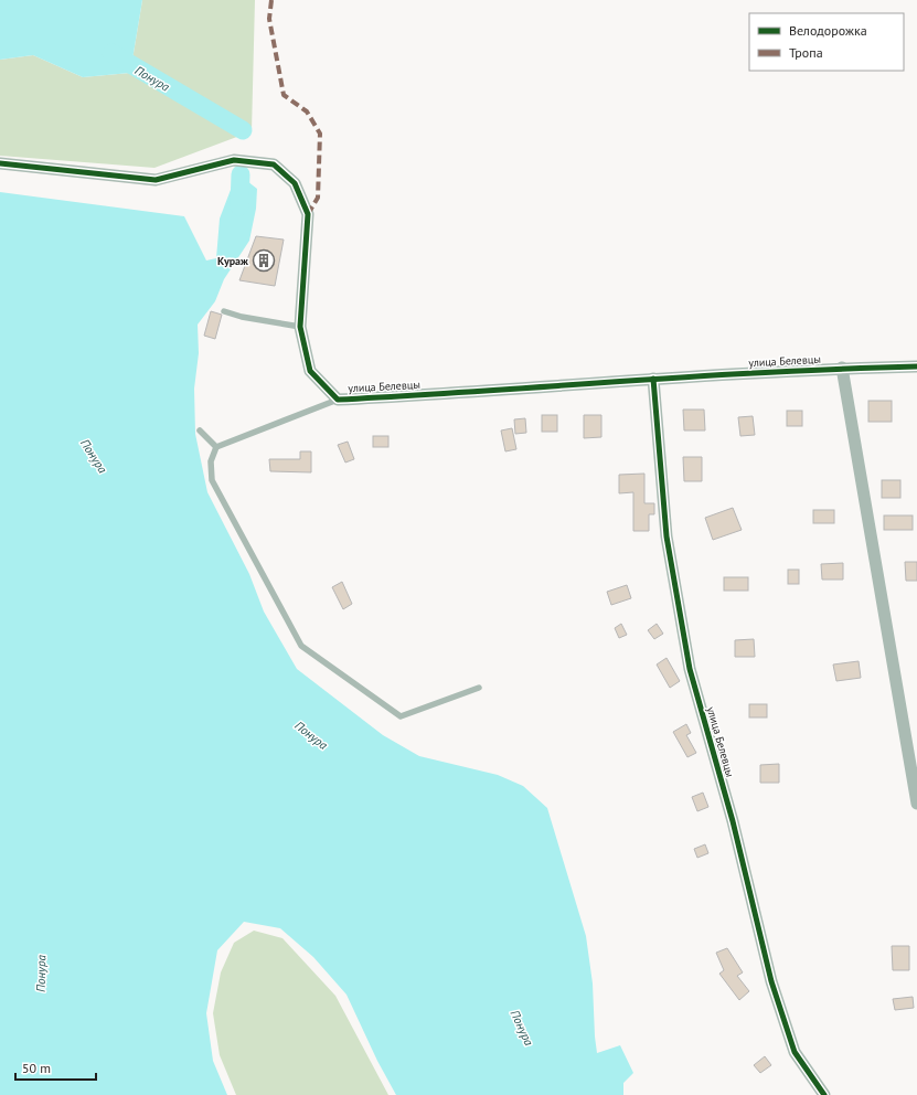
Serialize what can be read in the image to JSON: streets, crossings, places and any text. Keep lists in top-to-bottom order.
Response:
{
  "streets": {
    "street": ["улица Белевцы"]
  },
  "water": ["Понура"],
  "places": {
    "building": ["Кураж"]
  },
  "legend": ["Велодорожка", "Тропа"],
  "scale_bar": "50 m"
}
